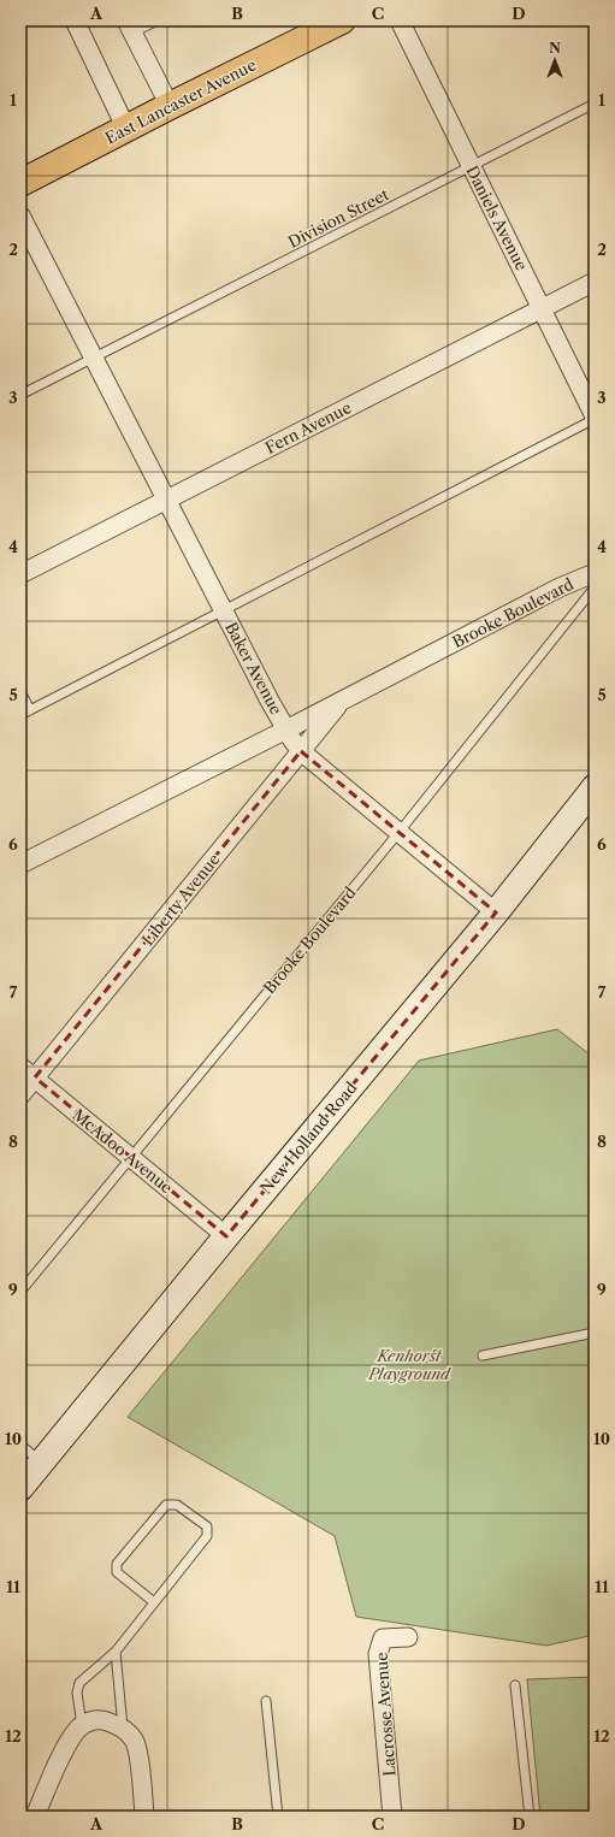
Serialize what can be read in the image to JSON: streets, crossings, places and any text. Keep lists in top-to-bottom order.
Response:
{
  "streets": {
    "main road": ["East Lancaster Avenue", "New Holland Road"],
    "street": [
      "Daniels Avenue",
      "Fern Avenue",
      "Brooke Boulevard",
      "Baker Avenue",
      "Liberty Avenue",
      "McAdoo Avenue",
      "Lacrosse Avenue"
    ],
    "lane": ["Division Street"]
  },
  "crossings": [
    ["Division Street", "Daniels Avenue"],
    ["Division Street", "Baker Avenue"],
    ["Daniels Avenue", "Fern Avenue"],
    ["Fern Avenue", "Baker Avenue"],
    ["Brooke Boulevard", "Baker Avenue"],
    ["Brooke Boulevard", "Liberty Avenue"],
    ["Brooke Boulevard", "McAdoo Avenue"],
    ["Baker Avenue", "Liberty Avenue"],
    ["Baker Avenue", "New Holland Road"],
    ["Liberty Avenue", "McAdoo Avenue"],
    ["New Holland Road", "McAdoo Avenue"]
  ],
  "parks": ["Kenhorst Playground"],
  "north": "top",
  "grid": {
    "columns": [
      "A",
      "B",
      "C",
      "D"
    ],
    "rows": [
      "1",
      "2",
      "3",
      "4",
      "5",
      "6",
      "7",
      "8",
      "9",
      "10",
      "11",
      "12"
    ]
  }
}
